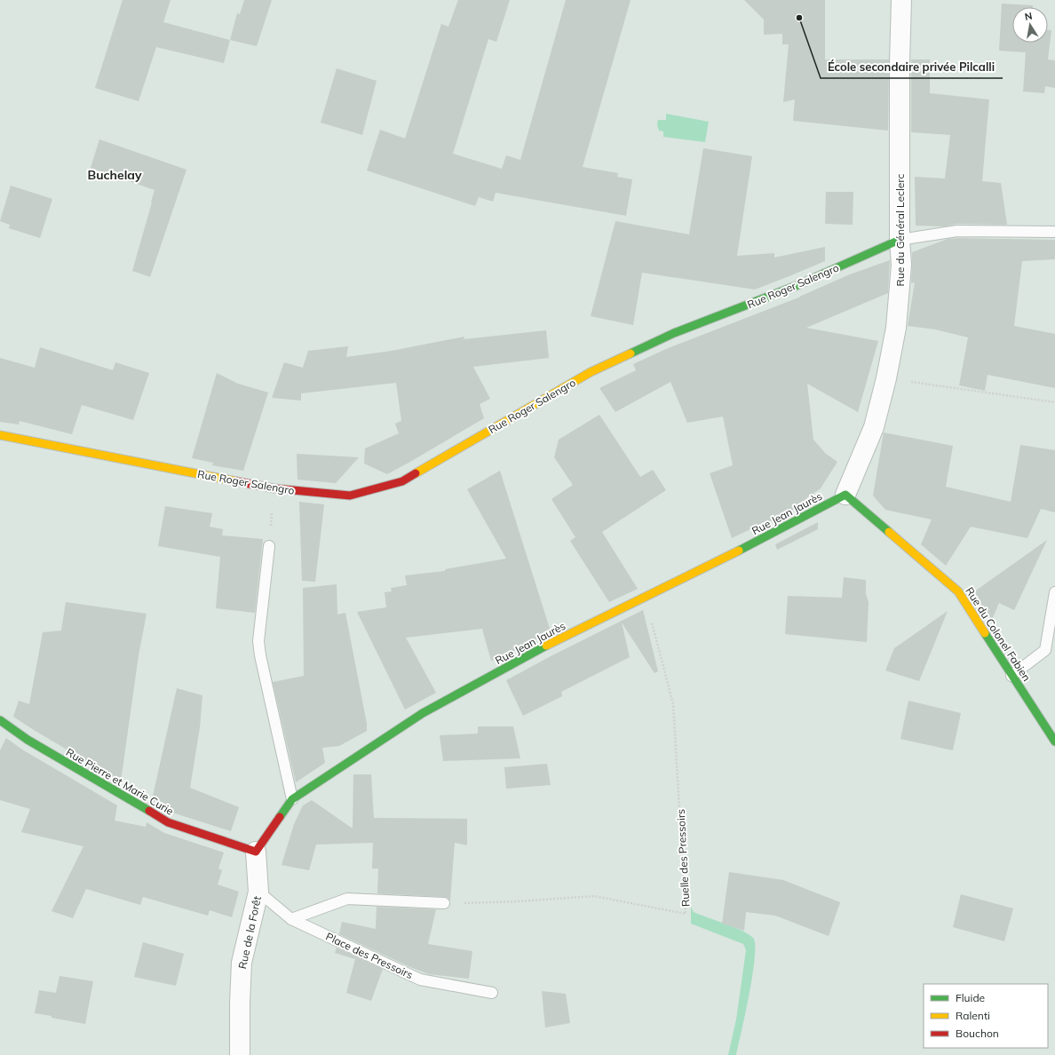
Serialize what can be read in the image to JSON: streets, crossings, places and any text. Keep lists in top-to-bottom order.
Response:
{
  "streets": {
    "street": [
      "Rue du Général Leclerc",
      "Rue Roger Salengro",
      "Rue Jean Jaurès",
      "Rue du Colonel Fabien",
      "Rue Pierre et Marie Curie",
      "Rue de la Forêt"
    ],
    "lane": ["Place des Pressoirs"],
    "path": ["Ruelle des Pressoirs"]
  },
  "crossings": [
    ["Rue du Général Leclerc", "Rue Roger Salengro"],
    ["Rue du Général Leclerc", "Rue Jean Jaurès"],
    ["Rue du Général Leclerc", "Rue du Colonel Fabien"],
    ["Rue Jean Jaurès", "Rue du Colonel Fabien"],
    ["Rue Jean Jaurès", "Rue Pierre et Marie Curie"],
    ["Rue Jean Jaurès", "Ruelle des Pressoirs"],
    ["Rue Jean Jaurès", "Rue de la Forêt"],
    ["Rue Pierre et Marie Curie", "Rue de la Forêt"],
    ["Rue de la Forêt", "Place des Pressoirs"]
  ],
  "districts": ["Buchelay"],
  "places": ["École secondaire privée Pilcalli"],
  "legend": ["Fluide", "Ralenti", "Bouchon"],
  "north": "top"
}
